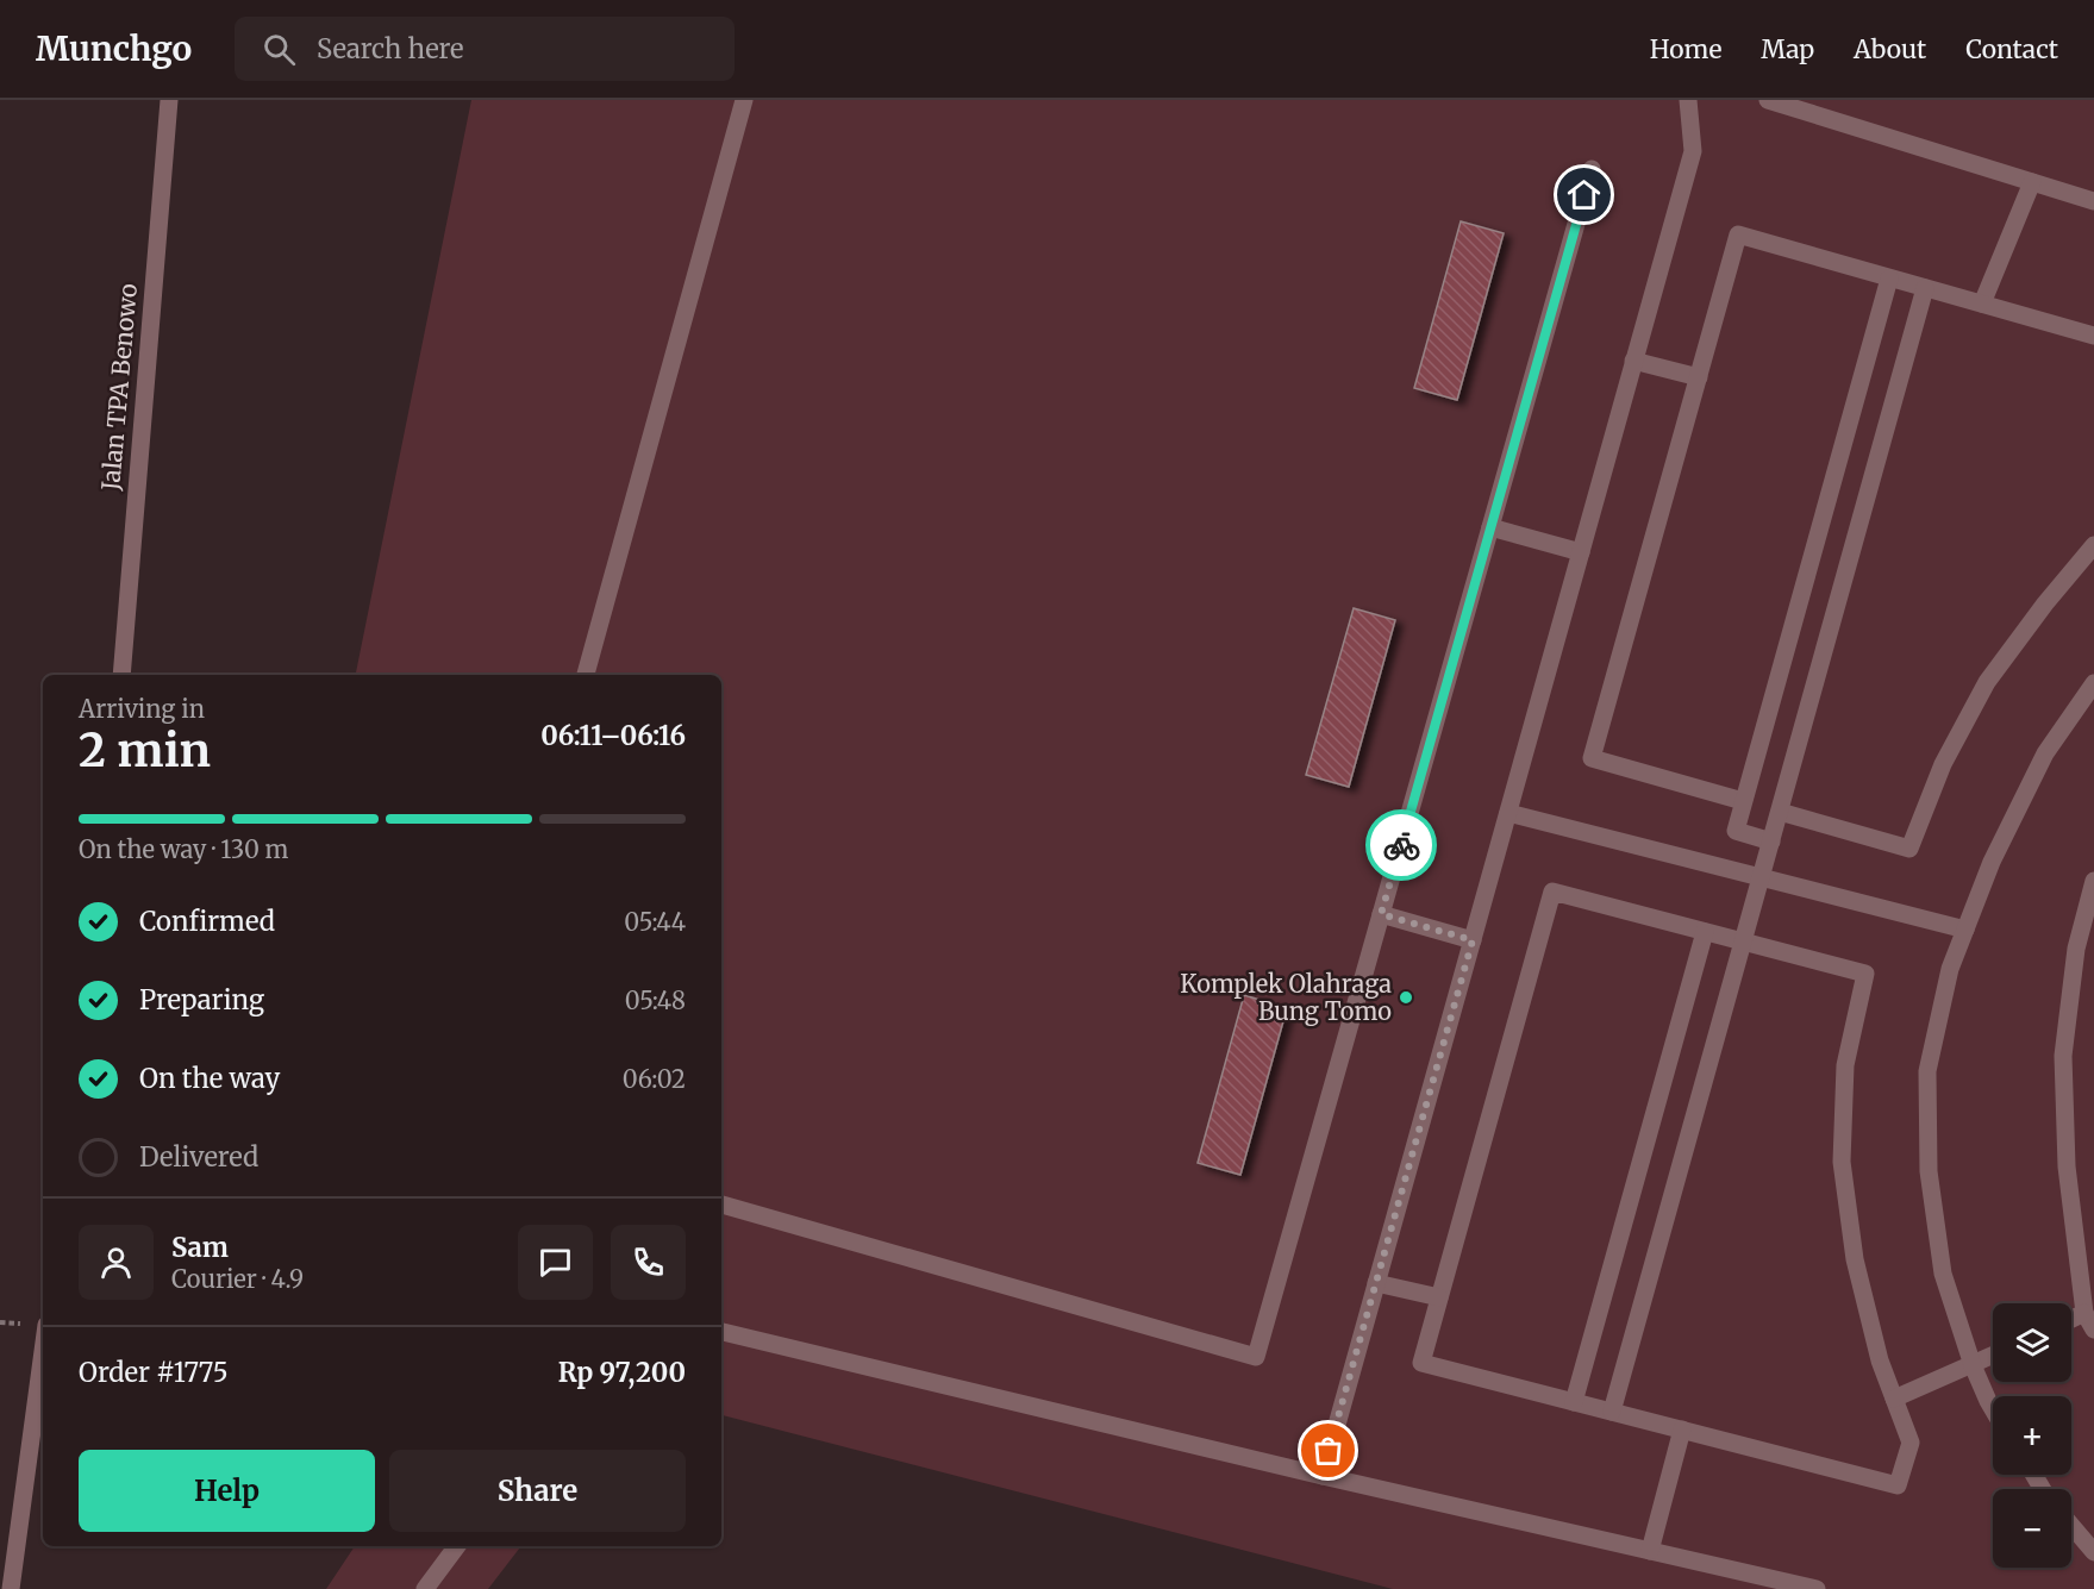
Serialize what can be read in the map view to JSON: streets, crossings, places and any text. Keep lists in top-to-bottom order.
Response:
{
  "streets": {
    "lane": ["Jalan TPA Benowo"]
  },
  "places": ["Komplek Olahraga Bung Tomo"],
  "page": {
    "header": "Munchgo",
    "search": "Search here",
    "nav": [
      "Home",
      "Map",
      "About",
      "Contact"
    ],
    "heading": ["2 min", "Arriving in", "06:11–06:16"],
    "panel": [
      "Sam",
      "Courier · 4.9",
      "Order #1775",
      "Rp 97,200"
    ],
    "bar": "On the way · 130 m",
    "list": [
      ["Confirmed", "05:44"],
      ["Preparing", "05:48"],
      ["On the way", "06:02"],
      "Delivered"
    ],
    "map_buttons": ["+", "−"],
    "buttons": ["Help", "Share"]
  }
}
